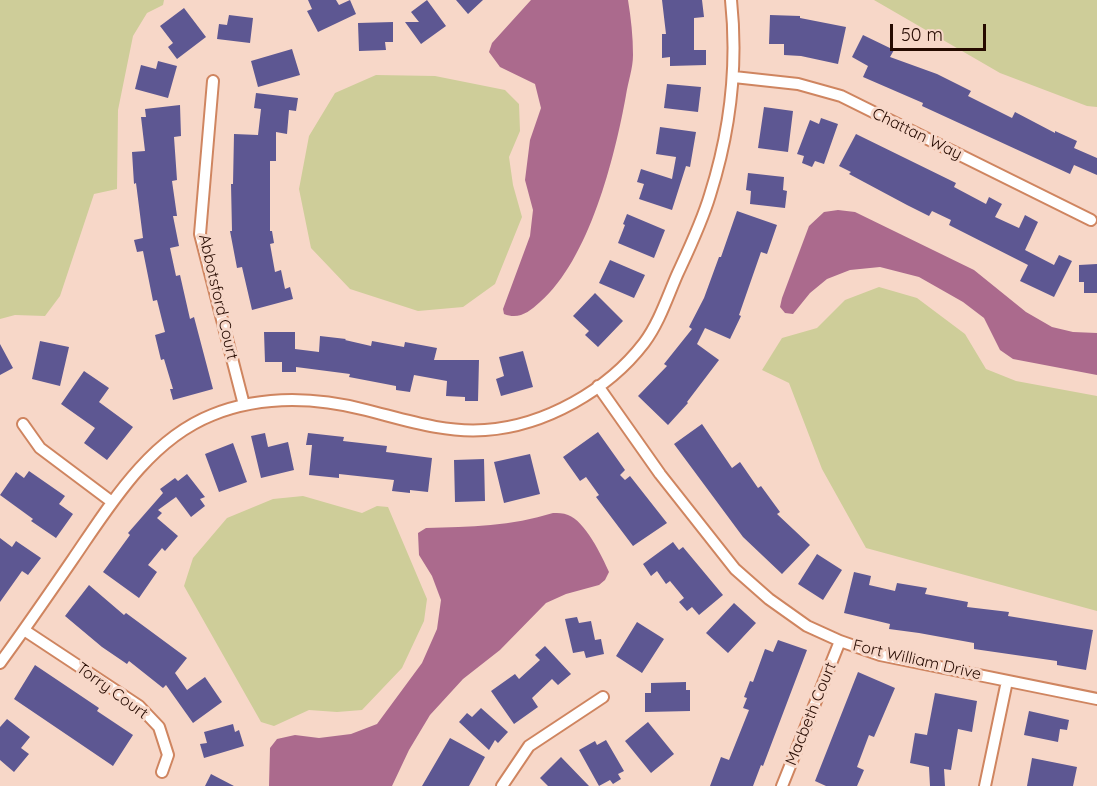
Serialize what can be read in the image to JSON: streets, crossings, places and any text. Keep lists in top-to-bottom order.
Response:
{
  "streets": {
    "street": [
      "Chattan Way",
      "Abbotsford Court",
      "Fort William Drive",
      "Torry Court",
      "Macbeth Court"
    ]
  },
  "crossings": [
    ["Fort William Drive", "Macbeth Court"]
  ],
  "scale_bar": "50 m"
}
